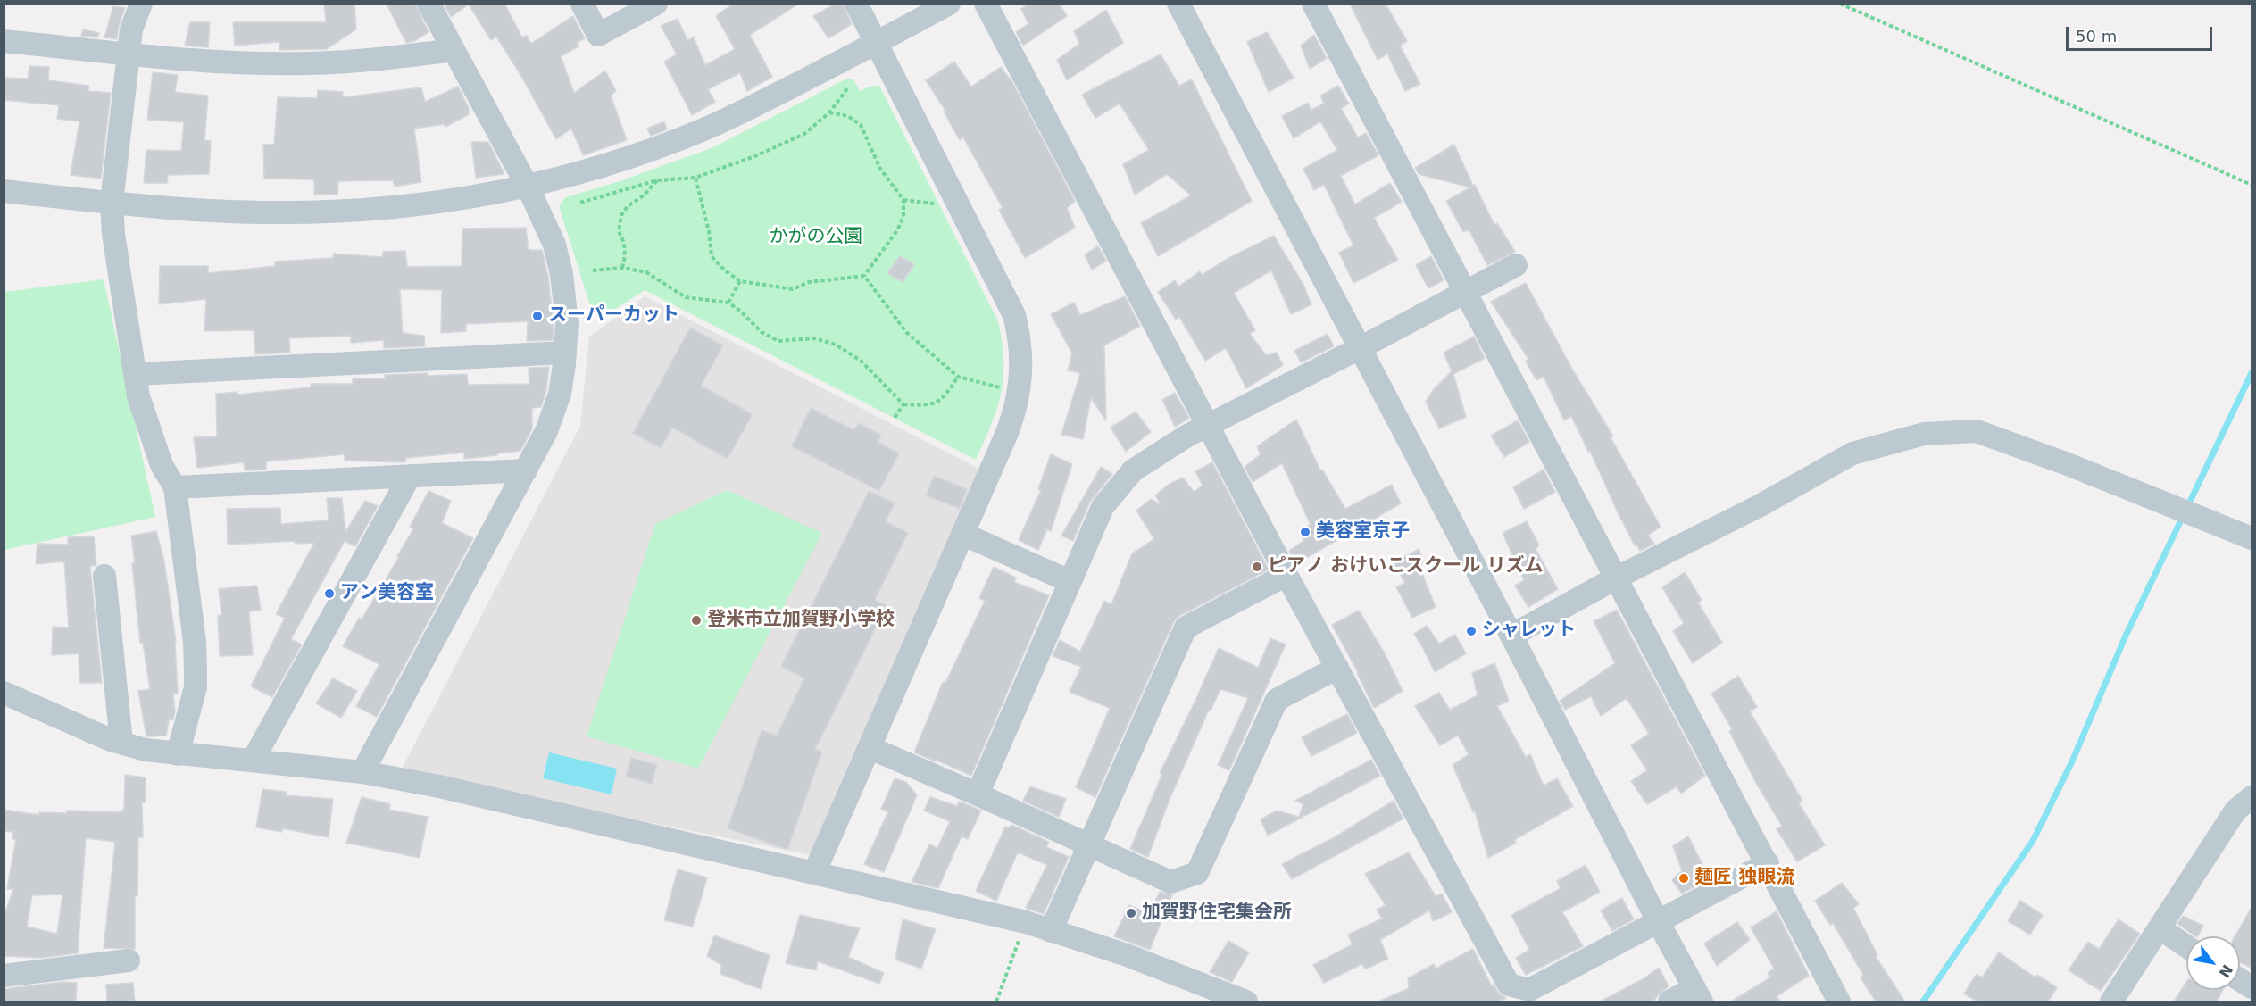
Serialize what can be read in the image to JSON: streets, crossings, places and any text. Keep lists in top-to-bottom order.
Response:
{
  "parks": ["かがの公園"],
  "places": [
    "スーパーカット",
    "美容室京子",
    "ピアノ おけいこスクール リズム",
    "アン美容室",
    "登米市立加賀野小学校",
    "シャレット",
    "麺匠 独眼流",
    "加賀野住宅集会所"
  ],
  "scale_bar": "50 m",
  "north": "bottom right"
}
